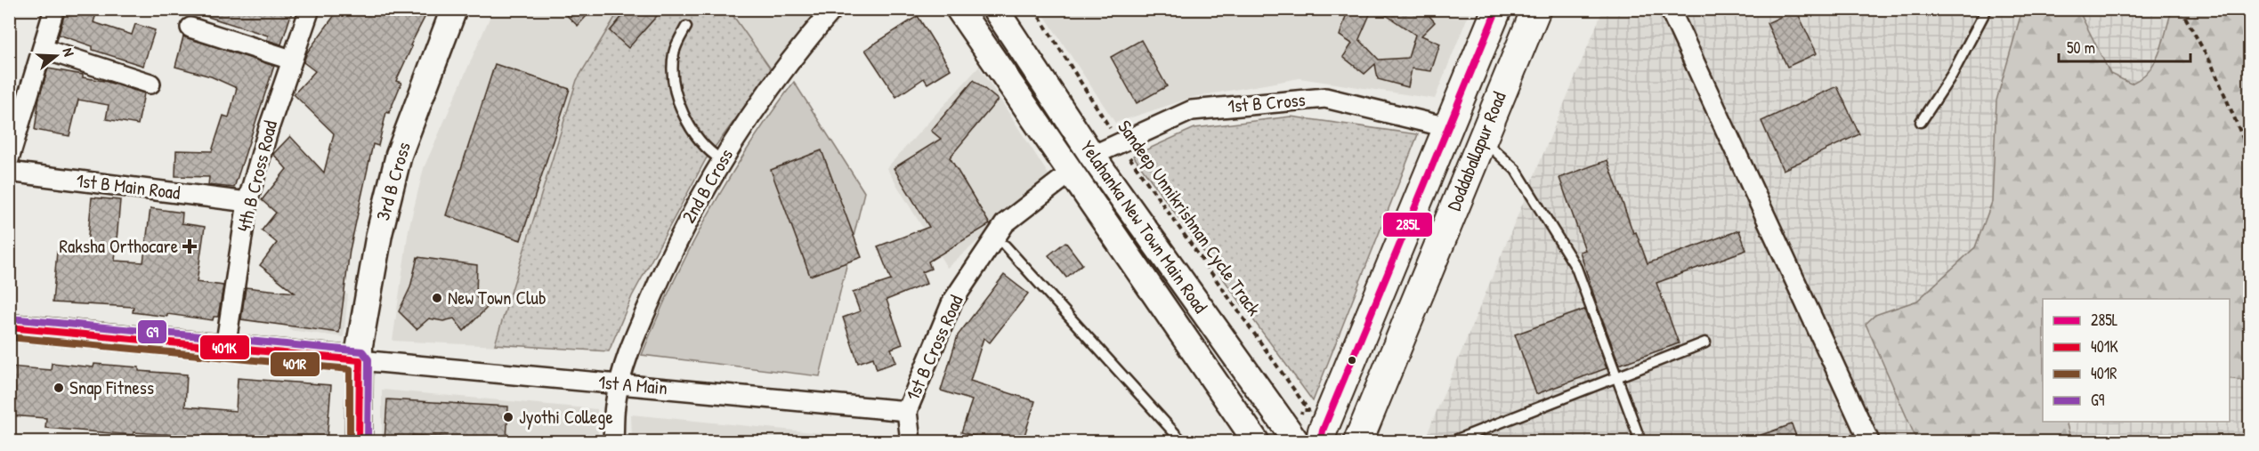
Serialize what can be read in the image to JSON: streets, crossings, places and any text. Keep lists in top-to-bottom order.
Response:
{
  "streets": {
    "main road": ["Doddaballapur Road", "3rd B Cross", "Yelahanka New Town Main Road"],
    "street": [
      "1st B Cross",
      "4th B Cross Road",
      "2nd B Cross",
      "1st B Main Road",
      "1st B Cross Road",
      "1st A Main"
    ],
    "path": ["Sandeep Unnikrishnan Cycle Track"]
  },
  "crossings": [
    ["1st B Cross", "Doddaballapur Road"],
    ["1st B Cross", "Sandeep Unnikrishnan Cycle Track"],
    ["1st B Cross", "Yelahanka New Town Main Road"],
    ["4th B Cross Road", "1st B Main Road"],
    ["3rd B Cross", "1st A Main"],
    ["2nd B Cross", "1st A Main"],
    ["Sandeep Unnikrishnan Cycle Track", "Yelahanka New Town Main Road"],
    ["Yelahanka New Town Main Road", "1st B Cross Road"],
    ["1st B Cross Road", "1st A Main"]
  ],
  "places": {
    "health": ["Raksha Orthocare"],
    "other": ["New Town Club", "Snap Fitness", "Jyothi College"]
  },
  "lines": [
    "transit line 285L",
    "transit line G9",
    "transit line 401K",
    "transit line 401R"
  ],
  "legend": [
    "285L",
    "401K",
    "401R",
    "G9"
  ],
  "scale_bar": "50 m",
  "north": "right"
}
